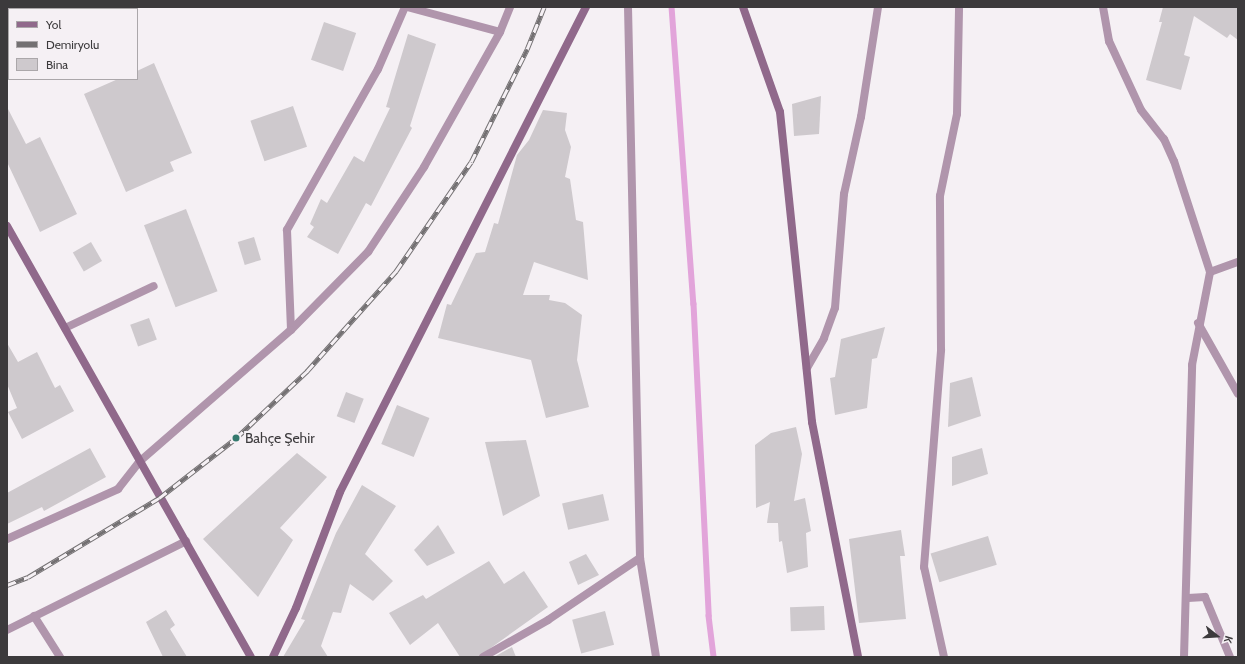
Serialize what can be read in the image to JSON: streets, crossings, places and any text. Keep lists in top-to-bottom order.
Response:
{
  "places": ["Bahçe Şehir"],
  "legend": ["Yol", "Demiryolu", "Bina"],
  "north": "right"
}
